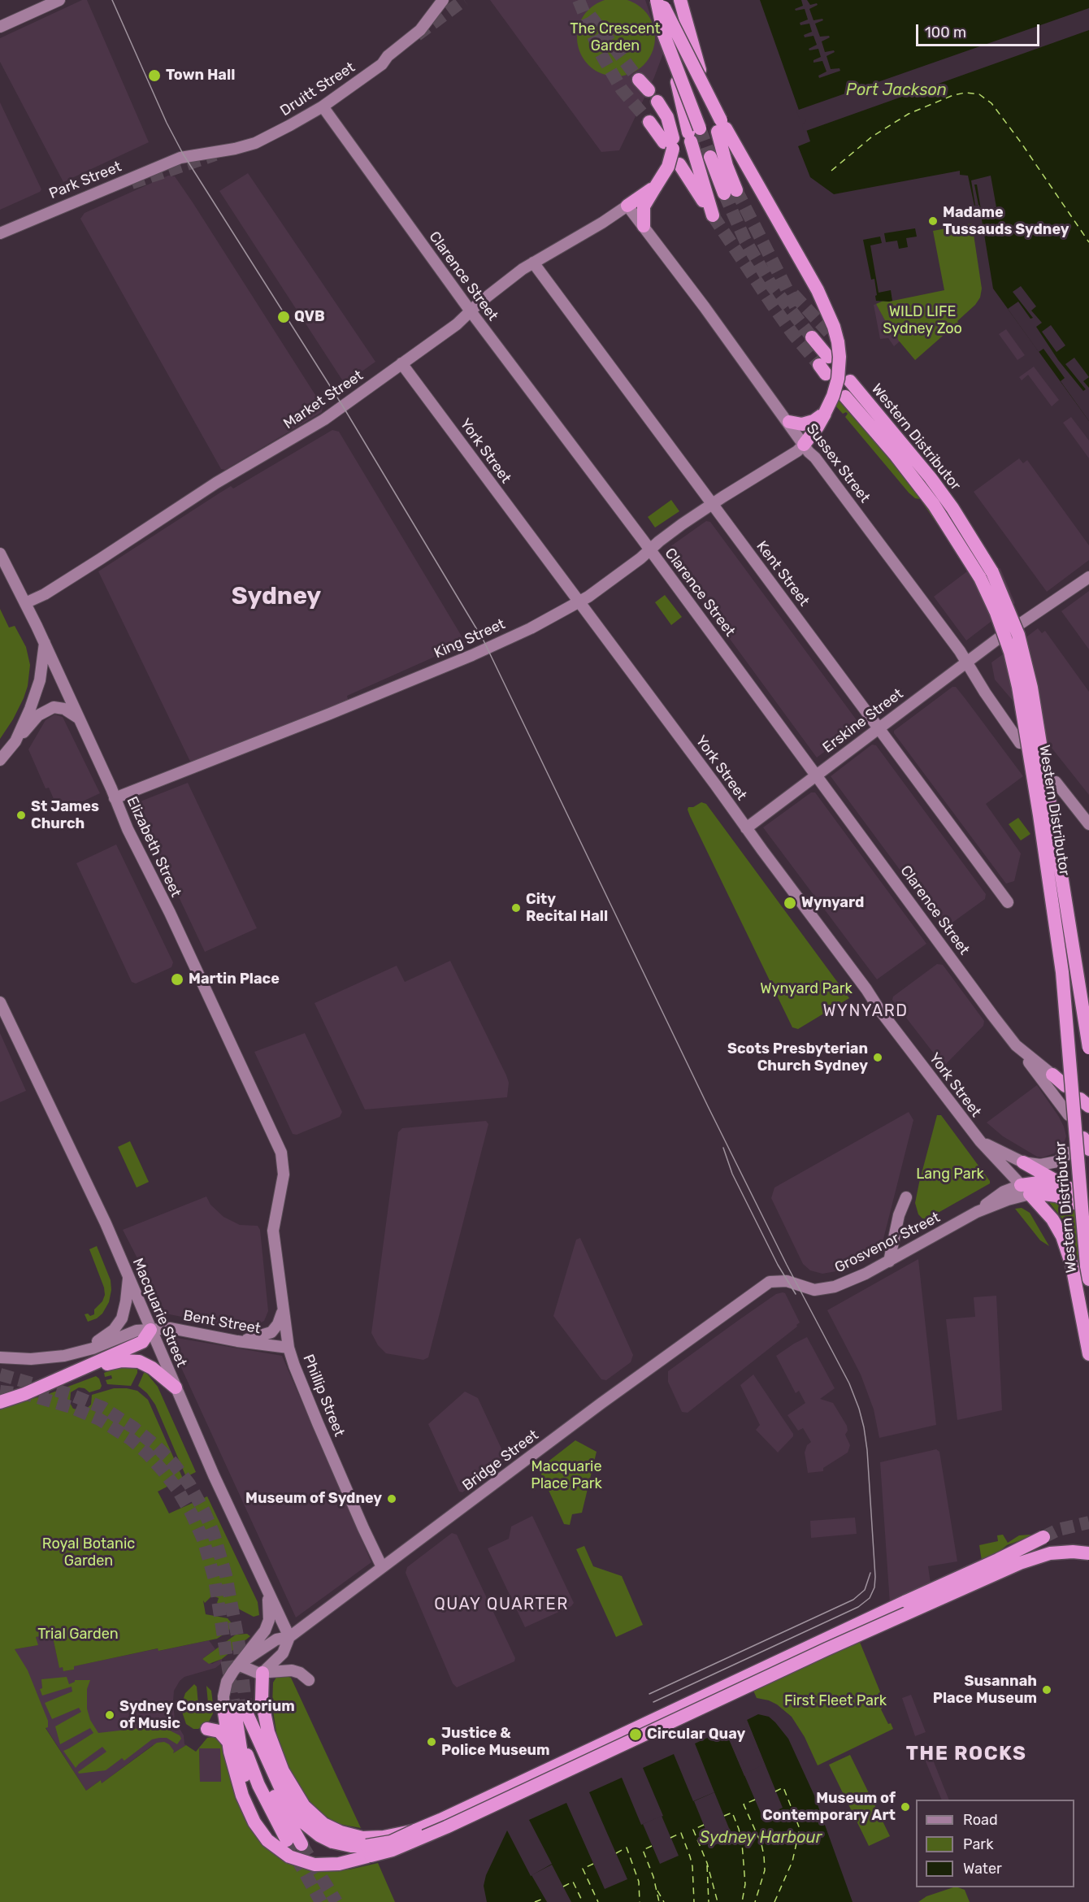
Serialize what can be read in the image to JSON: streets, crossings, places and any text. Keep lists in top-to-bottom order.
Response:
{
  "streets": {
    "highway": ["Western Distributor"],
    "street": [
      "Druitt Street",
      "Park Street",
      "Clarence Street",
      "Market Street",
      "York Street",
      "Sussex Street",
      "Kent Street",
      "King Street",
      "Erskine Street",
      "Elizabeth Street",
      "Grosvenor Street",
      "Macquarie Street",
      "Bent Street",
      "Phillip Street",
      "Bridge Street"
    ]
  },
  "crossings": [
    ["Druitt Street", "Park Street"],
    ["Druitt Street", "Clarence Street"],
    ["Clarence Street", "Market Street"],
    ["Clarence Street", "King Street"],
    ["Clarence Street", "Erskine Street"],
    ["Market Street", "York Street"],
    ["Market Street", "Sussex Street"],
    ["Market Street", "Kent Street"],
    ["Market Street", "Elizabeth Street"],
    ["York Street", "King Street"],
    ["York Street", "Erskine Street"],
    ["York Street", "Grosvenor Street"],
    ["Sussex Street", "King Street"],
    ["Sussex Street", "Erskine Street"],
    ["Kent Street", "King Street"],
    ["Kent Street", "Erskine Street"],
    ["King Street", "Elizabeth Street"],
    ["Elizabeth Street", "Phillip Street"],
    ["Grosvenor Street", "Bridge Street"],
    ["Macquarie Street", "Bent Street"],
    ["Macquarie Street", "Bridge Street"],
    ["Bent Street", "Phillip Street"],
    ["Phillip Street", "Bridge Street"]
  ],
  "districts": [
    "Sydney",
    "WYNYARD",
    "QUAY QUARTER",
    "THE ROCKS"
  ],
  "water": ["Port Jackson", "Sydney Harbour"],
  "parks": [
    "The Crescent Garden",
    "WILD LIFE Sydney Zoo",
    "Wynyard Park",
    "Lang Park",
    "Macquarie Place Park",
    "Royal Botanic Garden",
    "Trial Garden",
    "First Fleet Park"
  ],
  "places": [
    "Town Hall",
    "Madame Tussauds Sydney",
    "QVB",
    "St James Church",
    "Wynyard",
    "City Recital Hall",
    "Martin Place",
    "Scots Presbyterian Church Sydney",
    "Museum of Sydney",
    "Susannah Place Museum",
    "Sydney Conservatorium of Music",
    "Circular Quay",
    "Justice & Police Museum",
    "Museum of Contemporary Art"
  ],
  "legend": ["Road", "Park", "Water"],
  "scale_bar": "100 m"
}
